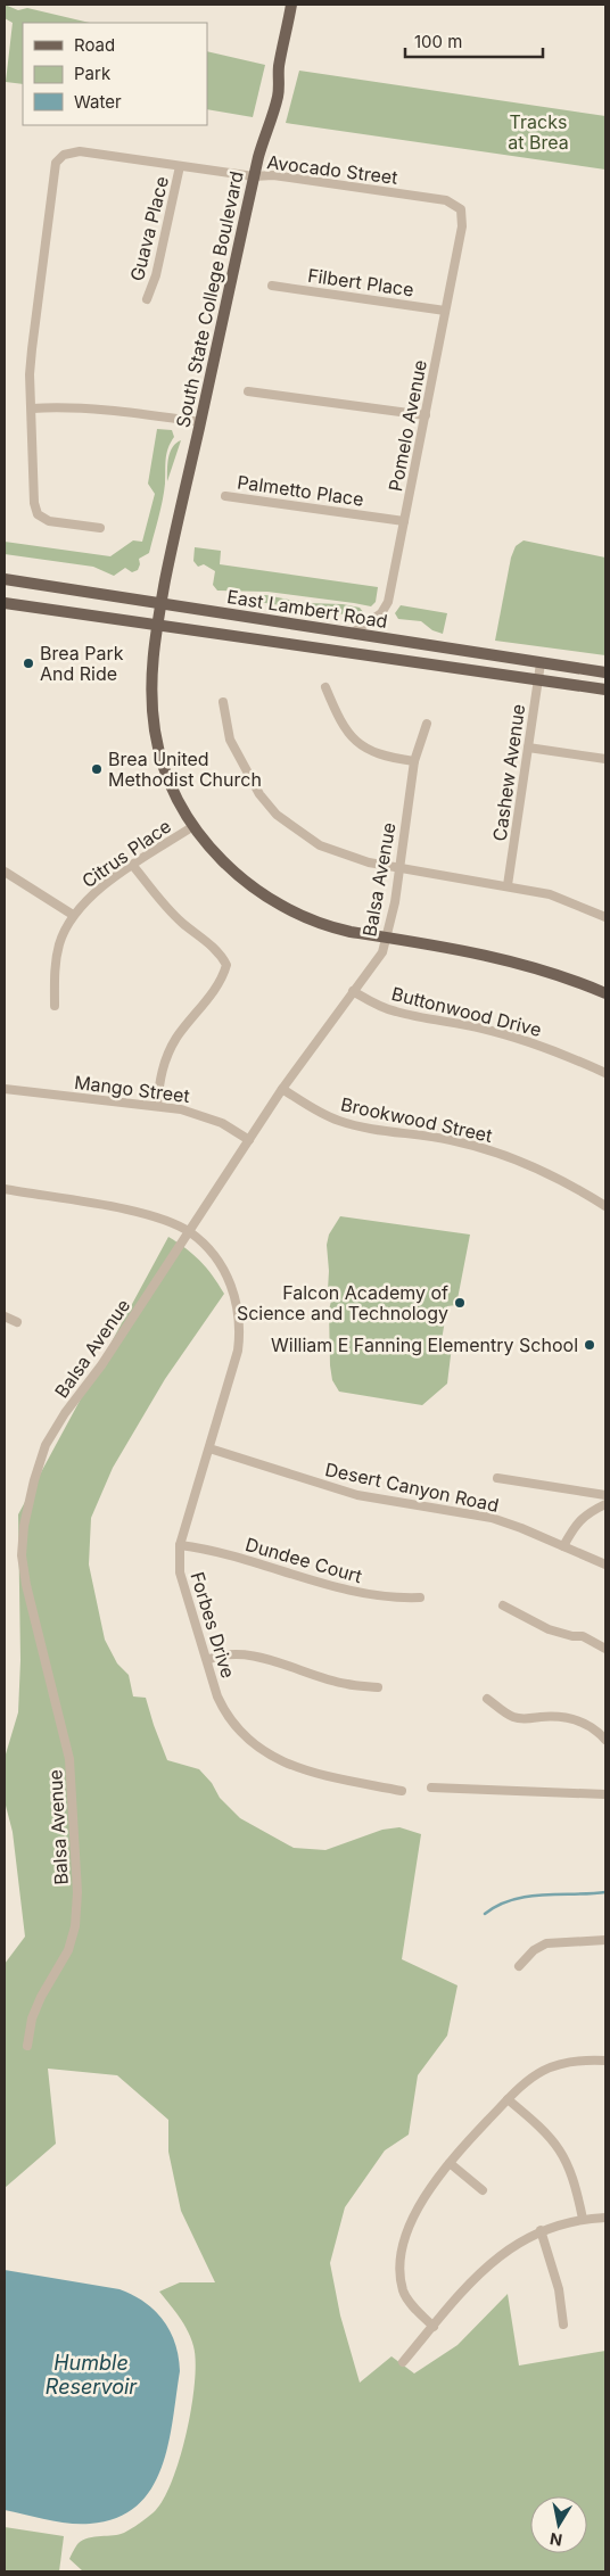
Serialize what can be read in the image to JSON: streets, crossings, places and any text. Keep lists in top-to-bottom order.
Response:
{
  "streets": {
    "main road": ["South State College Boulevard", "East Lambert Road"],
    "street": [
      "Avocado Street",
      "Guava Place",
      "Filbert Place",
      "Pomelo Avenue",
      "Palmetto Place",
      "Cashew Avenue",
      "Citrus Place",
      "Balsa Avenue",
      "Buttonwood Drive",
      "Mango Street",
      "Brookwood Street",
      "Desert Canyon Road",
      "Dundee Court",
      "Forbes Drive"
    ]
  },
  "crossings": [
    ["Avocado Street", "Guava Place"],
    ["Avocado Street", "South State College Boulevard"],
    ["Avocado Street", "Pomelo Avenue"],
    ["Filbert Place", "Pomelo Avenue"],
    ["South State College Boulevard", "East Lambert Road"],
    ["South State College Boulevard", "Citrus Place"],
    ["South State College Boulevard", "Balsa Avenue"],
    ["Pomelo Avenue", "Palmetto Place"],
    ["Pomelo Avenue", "East Lambert Road"],
    ["East Lambert Road", "Cashew Avenue"],
    ["Balsa Avenue", "Buttonwood Drive"],
    ["Balsa Avenue", "Mango Street"],
    ["Balsa Avenue", "Brookwood Street"],
    ["Balsa Avenue", "Forbes Drive"],
    ["Desert Canyon Road", "Forbes Drive"],
    ["Dundee Court", "Forbes Drive"]
  ],
  "water": ["Humble Reservoir"],
  "parks": ["Tracks at Brea"],
  "places": [
    "Brea Park And Ride",
    "Brea United Methodist Church",
    "Falcon Academy of Science and Technology",
    "William E Fanning Elementry School"
  ],
  "legend": ["Road", "Park", "Water"],
  "scale_bar": "100 m",
  "north": "bottom"
}
